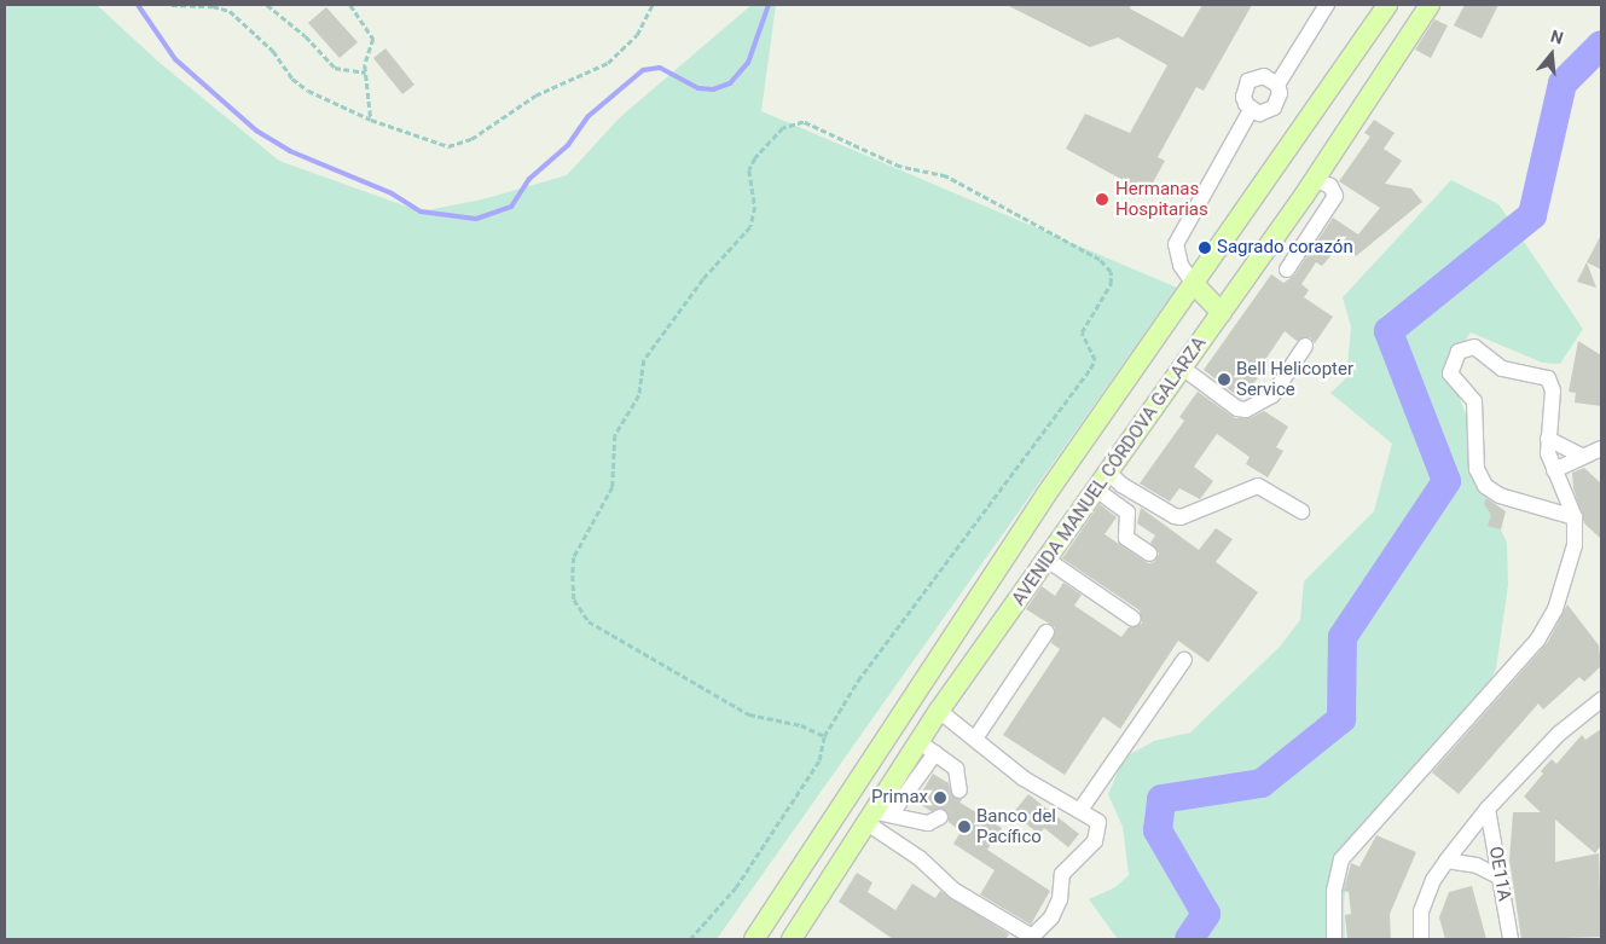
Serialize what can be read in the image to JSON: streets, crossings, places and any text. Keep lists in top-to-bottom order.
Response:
{
  "streets": {
    "main road": ["AVENIDA MANUEL CÓRDOVA GALARZA"],
    "street": ["OE11A"]
  },
  "places": [
    "Hermanas Hospitarias",
    "Sagrado corazón",
    "Bell Helicopter Service",
    "Primax",
    "Banco del Pacífico"
  ],
  "north": "top"
}
